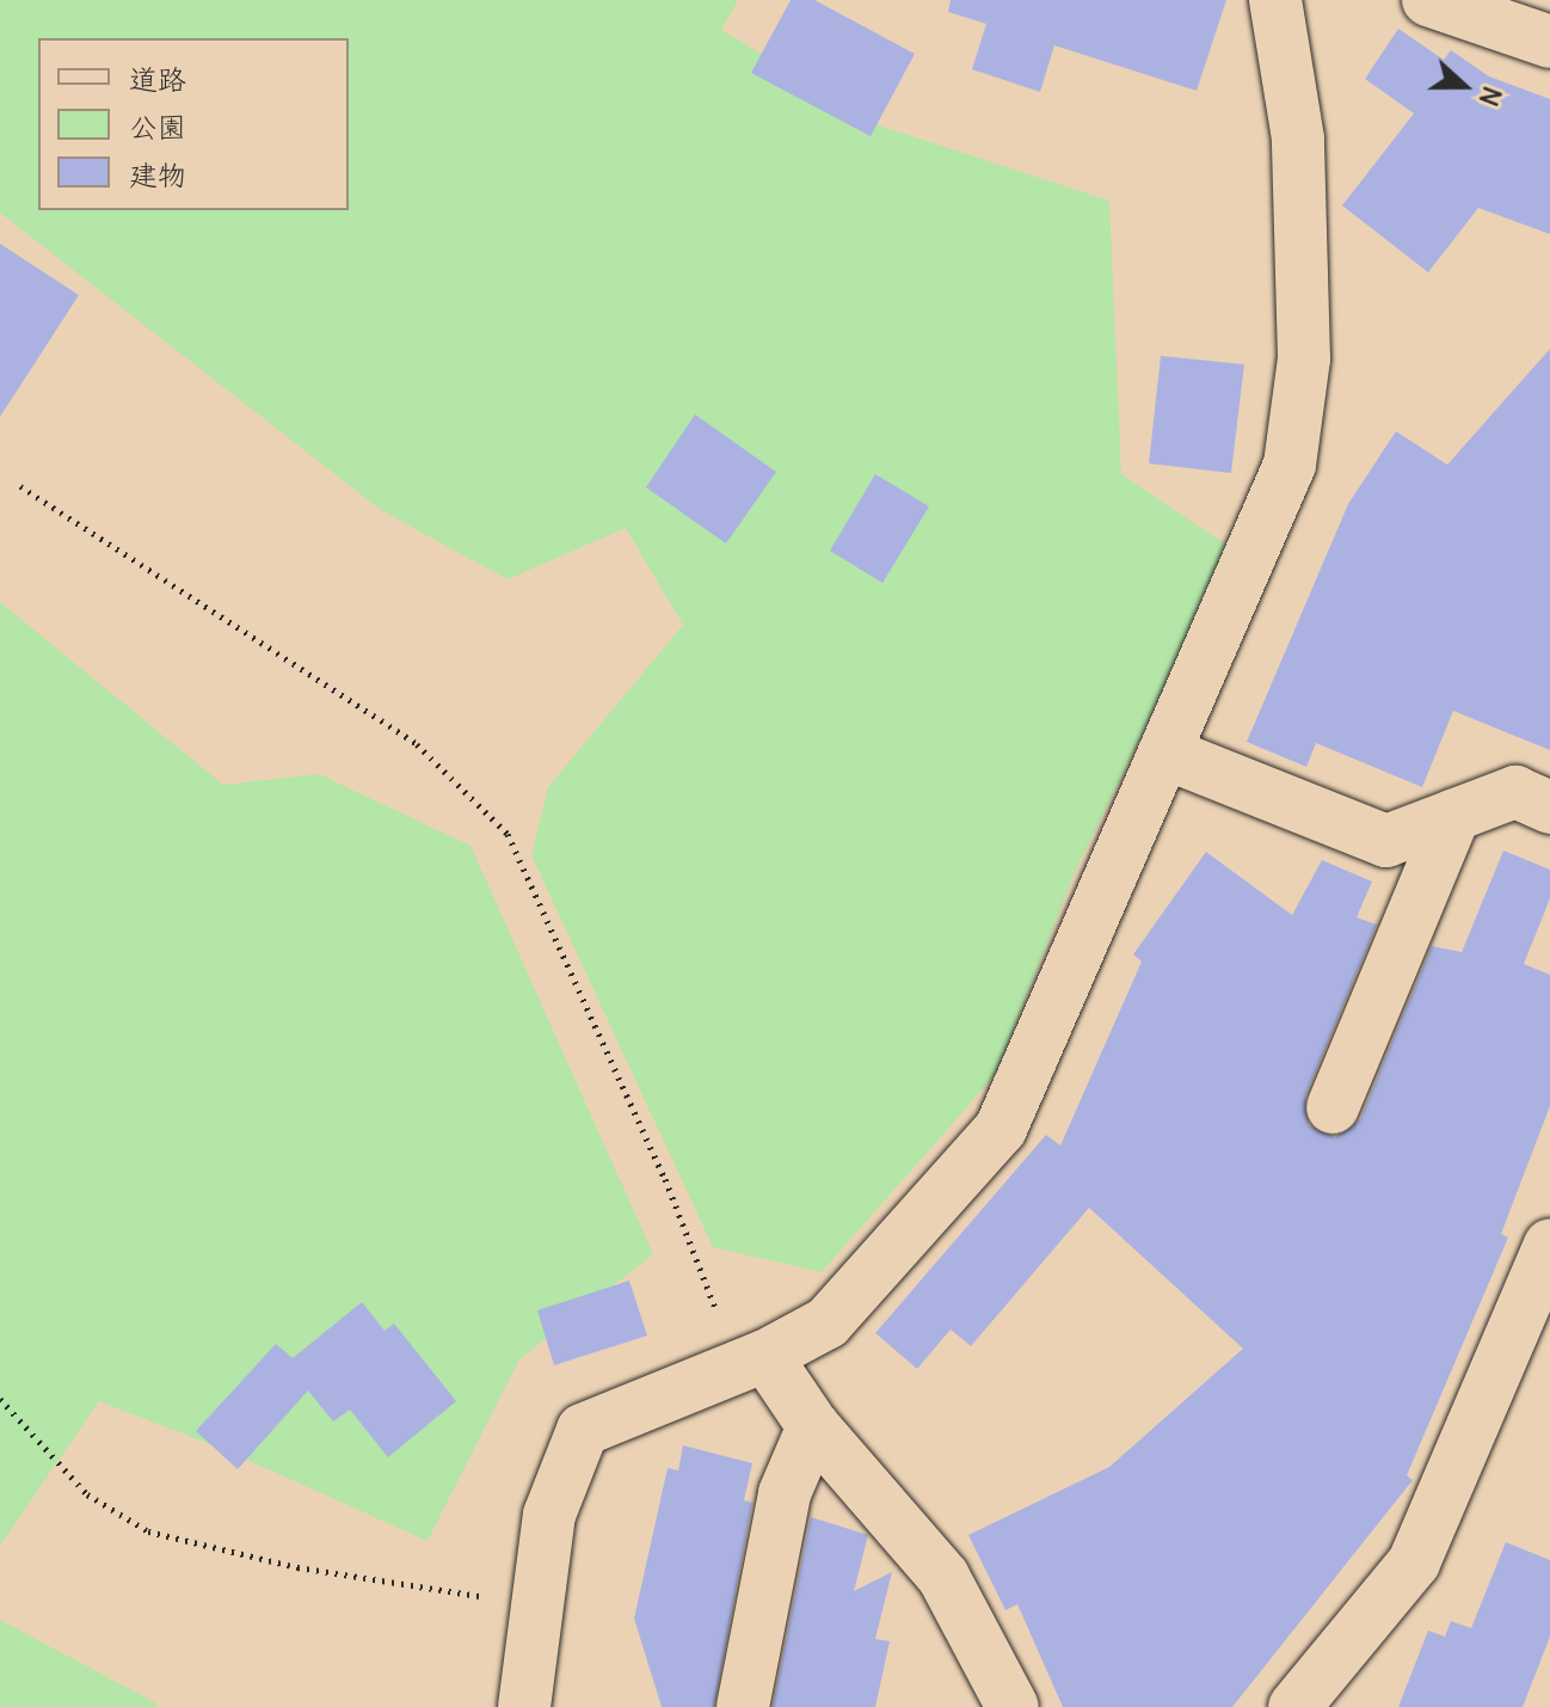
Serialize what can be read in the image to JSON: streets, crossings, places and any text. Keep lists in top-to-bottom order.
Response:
{
  "legend": ["道路", "公園", "建物"],
  "north": "right"
}
